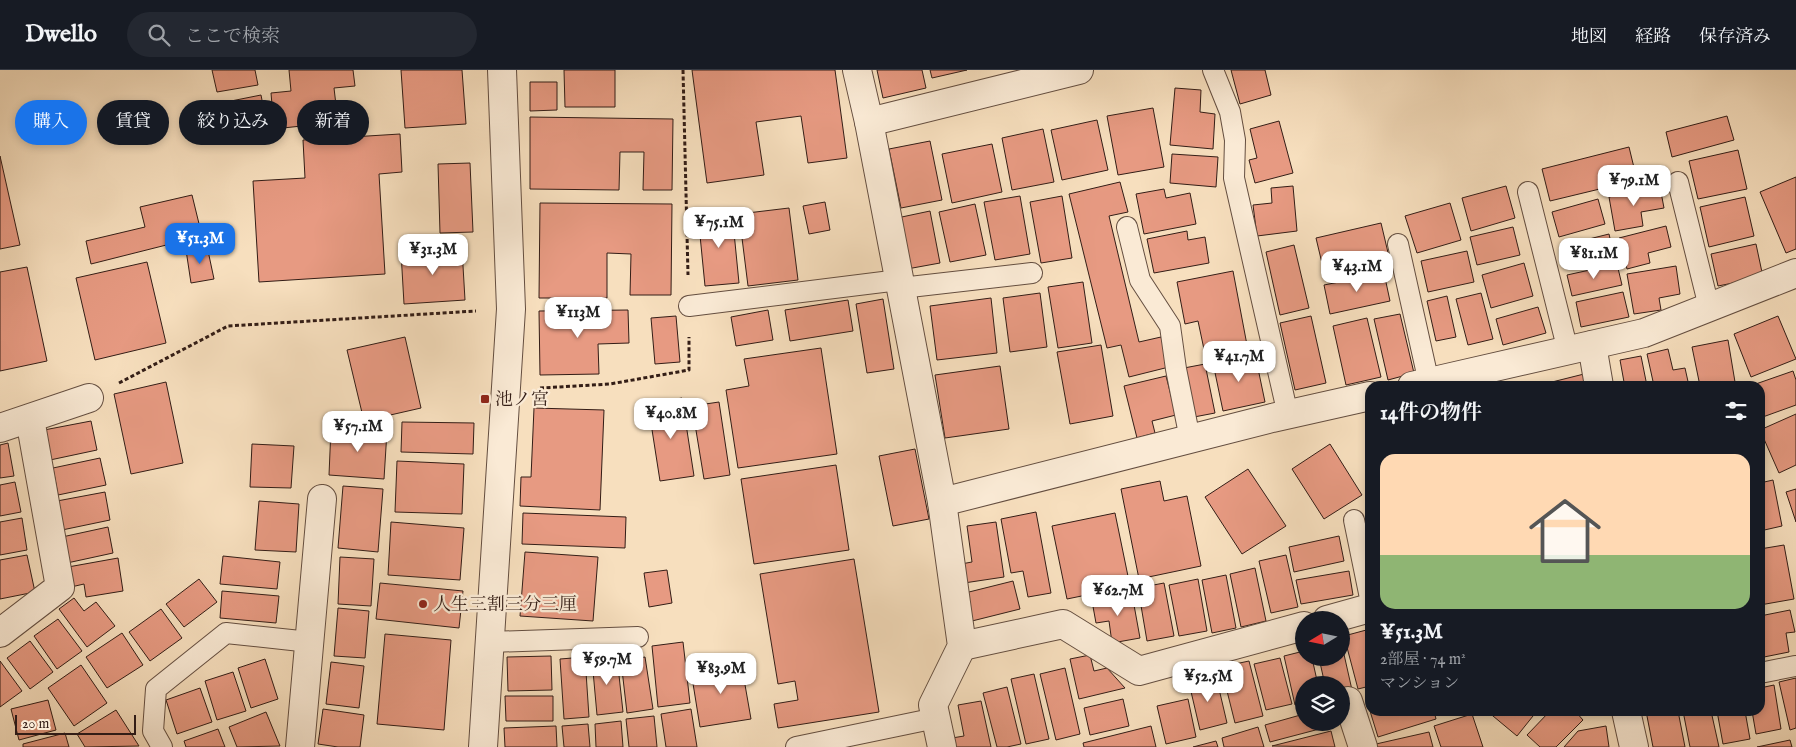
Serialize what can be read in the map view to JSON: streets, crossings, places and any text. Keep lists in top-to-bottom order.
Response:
{
  "places": {
    "transit": ["池ノ宮"],
    "other": ["人生三割三分三厘"]
  },
  "scale_bar": "20 m",
  "north": "left",
  "page": {
    "header": "Dwello",
    "search": "ここで検索",
    "nav": ["地図", "経路", "保存済み"],
    "chip": [
      "購入",
      "賃貸",
      "絞り込み",
      "新着"
    ],
    "price": [
      "¥79.1M",
      "¥75.1M",
      "¥51.3M",
      "¥31.3M",
      "¥81.1M",
      "¥43.1M",
      "¥113M",
      "¥41.7M",
      "¥40.8M",
      "¥57.1M",
      "¥62.7M",
      "¥59.7M",
      "¥83.9M",
      "¥52.5M"
    ],
    "heading": "14件の物件",
    "list": [
      {
        "name": "¥51.3M",
        "note": "2部屋 · 74 m² · マンション"
      }
    ],
    "scale": "20 m"
  }
}
